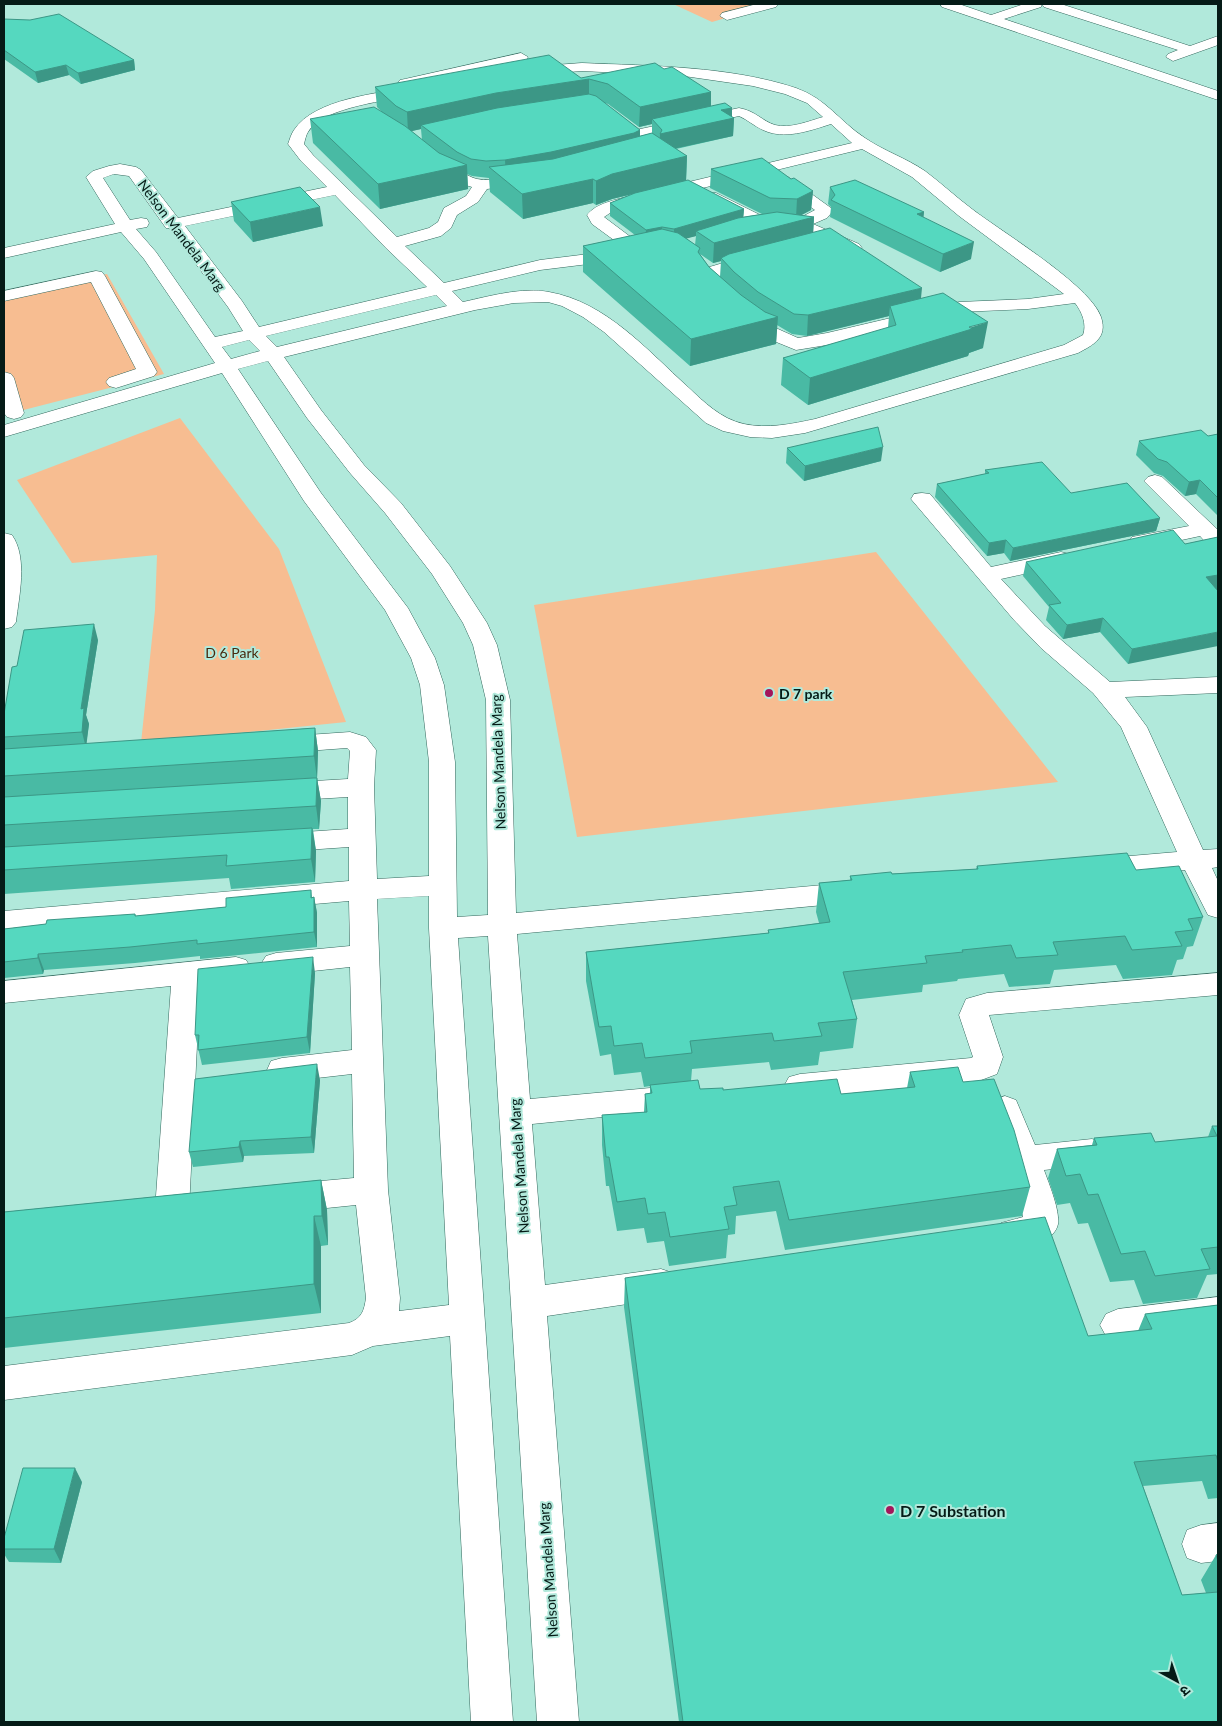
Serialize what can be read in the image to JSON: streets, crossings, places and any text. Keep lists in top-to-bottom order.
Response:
{
  "streets": {
    "street": ["Nelson Mandela Marg"]
  },
  "parks": ["D 6 Park"],
  "places": ["D 7 park", "D 7 Substation"],
  "north": "bottom right"
}
